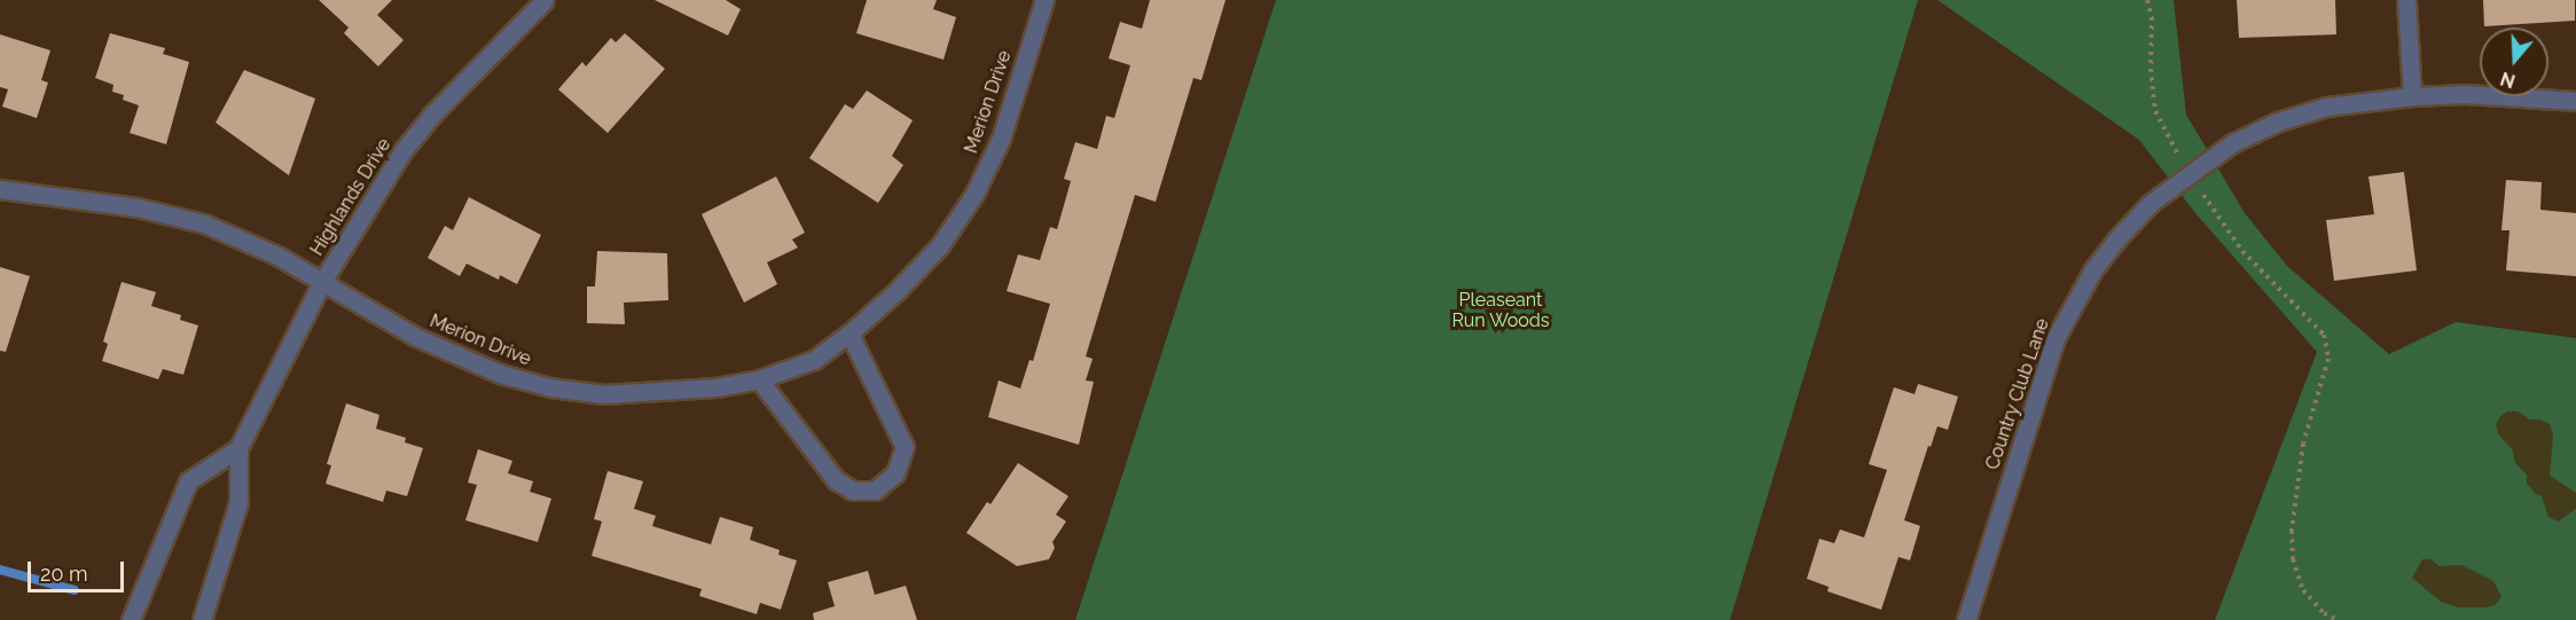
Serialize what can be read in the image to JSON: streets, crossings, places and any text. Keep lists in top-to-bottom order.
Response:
{
  "streets": {
    "street": ["Merion Drive", "Highlands Drive", "Country Club Lane"]
  },
  "crossings": [
    ["Merion Drive", "Highlands Drive"]
  ],
  "parks": ["Pleaseant Run Woods"],
  "scale_bar": "20 m",
  "north": "bottom"
}
